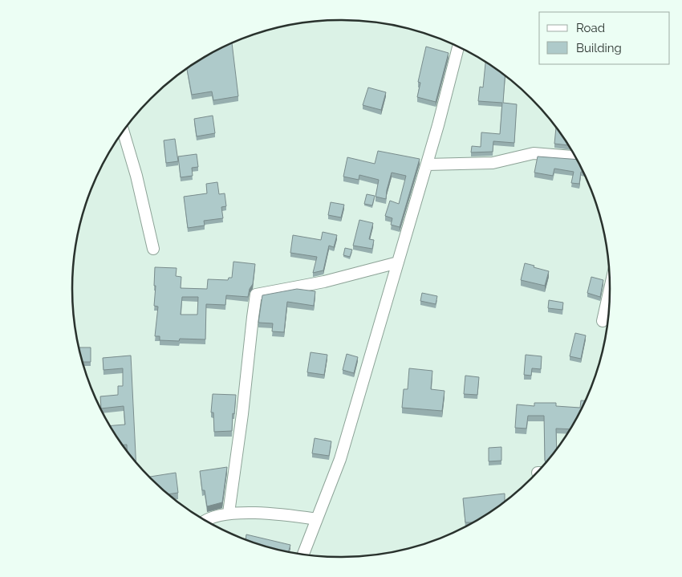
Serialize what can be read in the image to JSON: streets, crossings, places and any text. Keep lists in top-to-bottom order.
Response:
{
  "legend": ["Road", "Building"]
}
